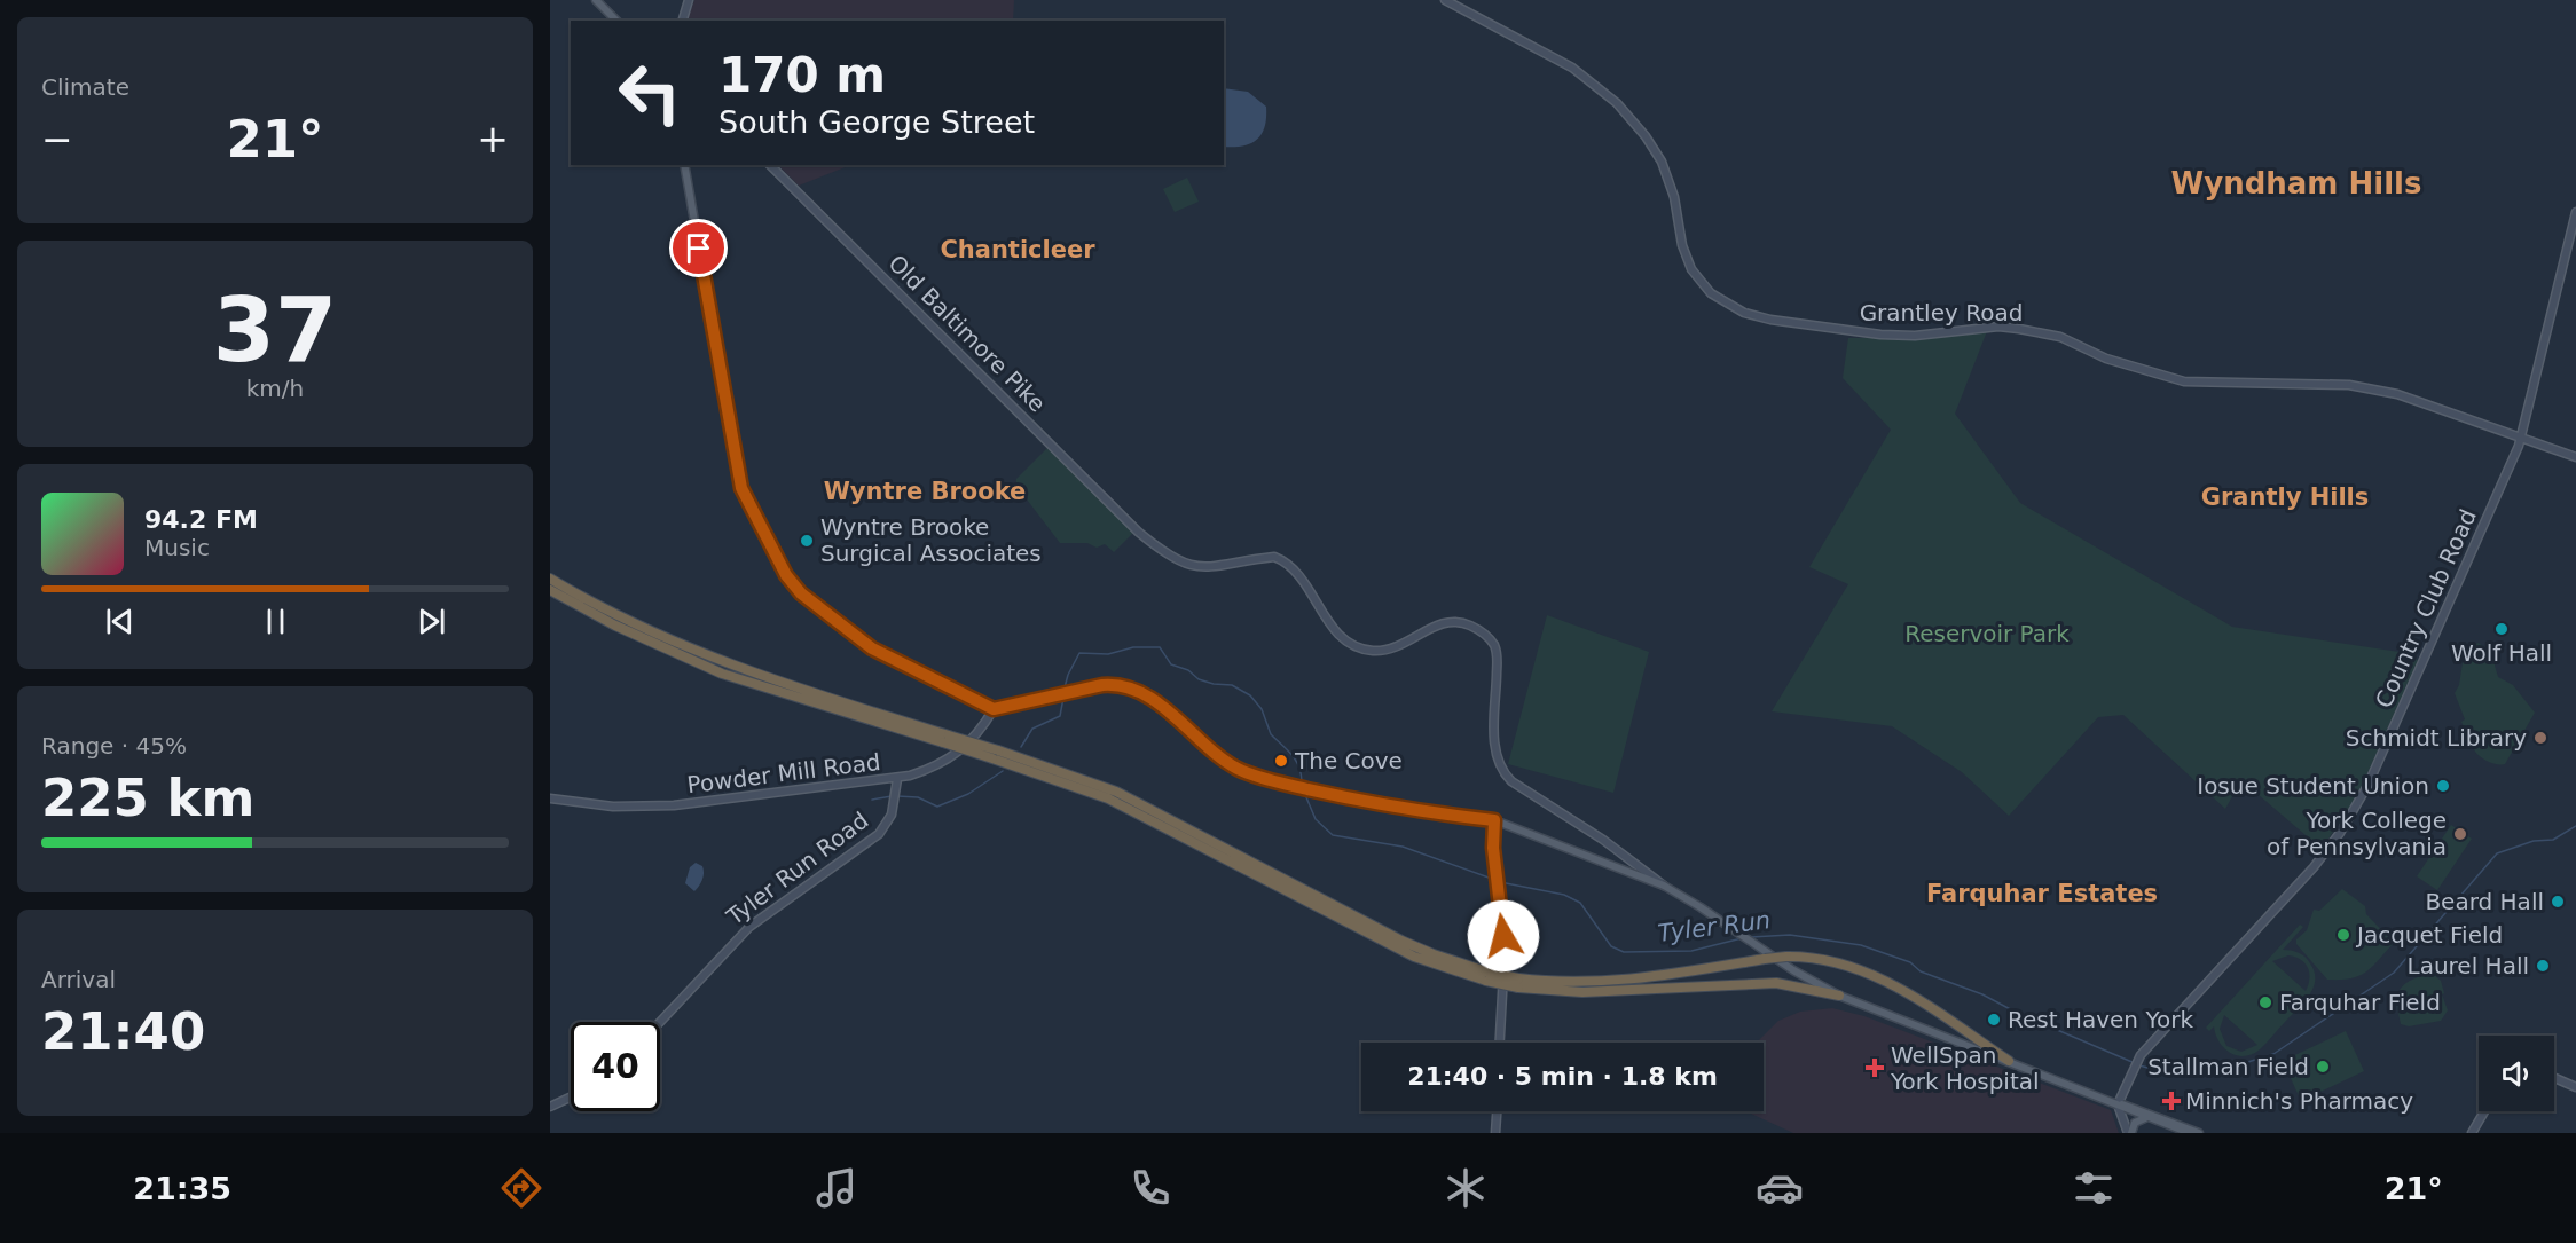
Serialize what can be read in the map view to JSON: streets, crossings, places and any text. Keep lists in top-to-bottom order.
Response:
{
  "streets": {
    "street": [
      "Grantley Road",
      "Old Baltimore Pike",
      "Country Club Road",
      "Powder Mill Road",
      "Tyler Run Road"
    ]
  },
  "crossings": [
    ["Grantley Road", "Country Club Road"],
    ["Powder Mill Road", "Tyler Run Road"]
  ],
  "districts": [
    "Wyndham Hills",
    "Chanticleer",
    "Wyntre Brooke",
    "Grantly Hills",
    "Farquhar Estates"
  ],
  "water": ["Tyler Run"],
  "parks": ["Reservoir Park"],
  "places": {
    "other": [
      "Wyntre Brooke Surgical Associates",
      "Wolf Hall",
      "Schmidt Library",
      "The Cove",
      "Iosue Student Union",
      "York College of Pennsylvania",
      "Beard Hall",
      "Jacquet Field",
      "Laurel Hall",
      "Farquhar Field",
      "Rest Haven York",
      "Stallman Field"
    ],
    "health": ["WellSpan York Hospital", "Minnich's Pharmacy"]
  },
  "page": {
    "tile": [
      "Climate",
      ["37", "km/h"],
      ["Range · 45%", "225 km"],
      ["Arrival", "21:40"]
    ],
    "turn": ["170 m", "South George Street"],
    "heat": ["−", "21°", "+"],
    "song": ["94.2 FM", "Music"],
    "limit": "40",
    "trip": "21:40 · 5 min · 1.8 km",
    "tabs": ["21:35", "21°"]
  }
}
